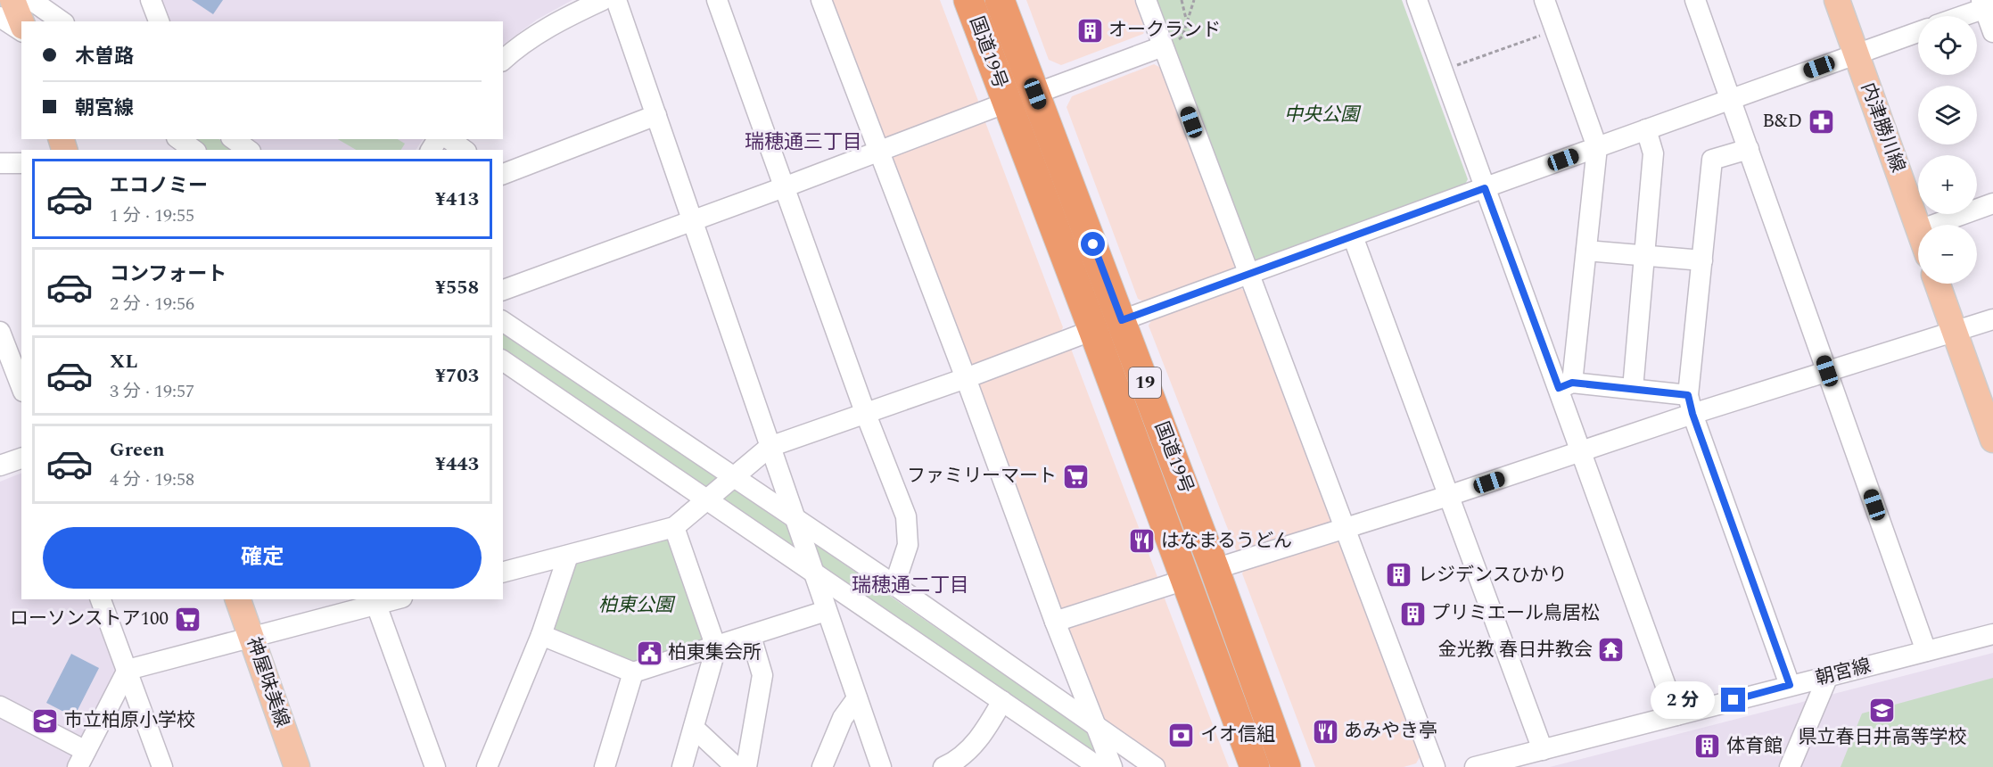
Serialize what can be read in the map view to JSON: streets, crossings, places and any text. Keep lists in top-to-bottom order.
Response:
{
  "streets": {
    "highway": ["国道19号", "19"],
    "main road": ["内津勝川線", "神屋味美線"],
    "street": ["朝宮線"]
  },
  "districts": ["瑞穂通三丁目", "瑞穂通二丁目"],
  "parks": ["中央公園", "柏東公園"],
  "places": {
    "building": [
      "オークランド",
      "レジデンスひかり",
      "プリミエール鳥居松",
      "体育館"
    ],
    "pharmacy": ["B&D"],
    "supermarket": ["ファミリーマート", "ローソンストア100"],
    "restaurant": ["はなまるうどん", "あみやき亭"],
    "temple": ["金光教 春日井教会"],
    "public building": ["柏東集会所"],
    "school or university": ["県立春日井高等学校", "市立柏原小学校"],
    "bank": ["イオ信組"]
  },
  "page": {
    "map_buttons": ["+", "−"],
    "banner": ["木曽路", "朝宮線"],
    "list": [
      {
        "name": "エコノミー",
        "note": "1 分 · 19:55",
        "value": "¥413"
      },
      {
        "name": "コンフォート",
        "note": "2 分 · 19:56",
        "value": "¥558"
      },
      {
        "name": "XL",
        "note": "3 分 · 19:57",
        "value": "¥703"
      },
      {
        "name": "Green",
        "note": "4 分 · 19:58",
        "value": "¥443"
      }
    ],
    "buttons": "確定",
    "bubble": "2 分"
  }
}
